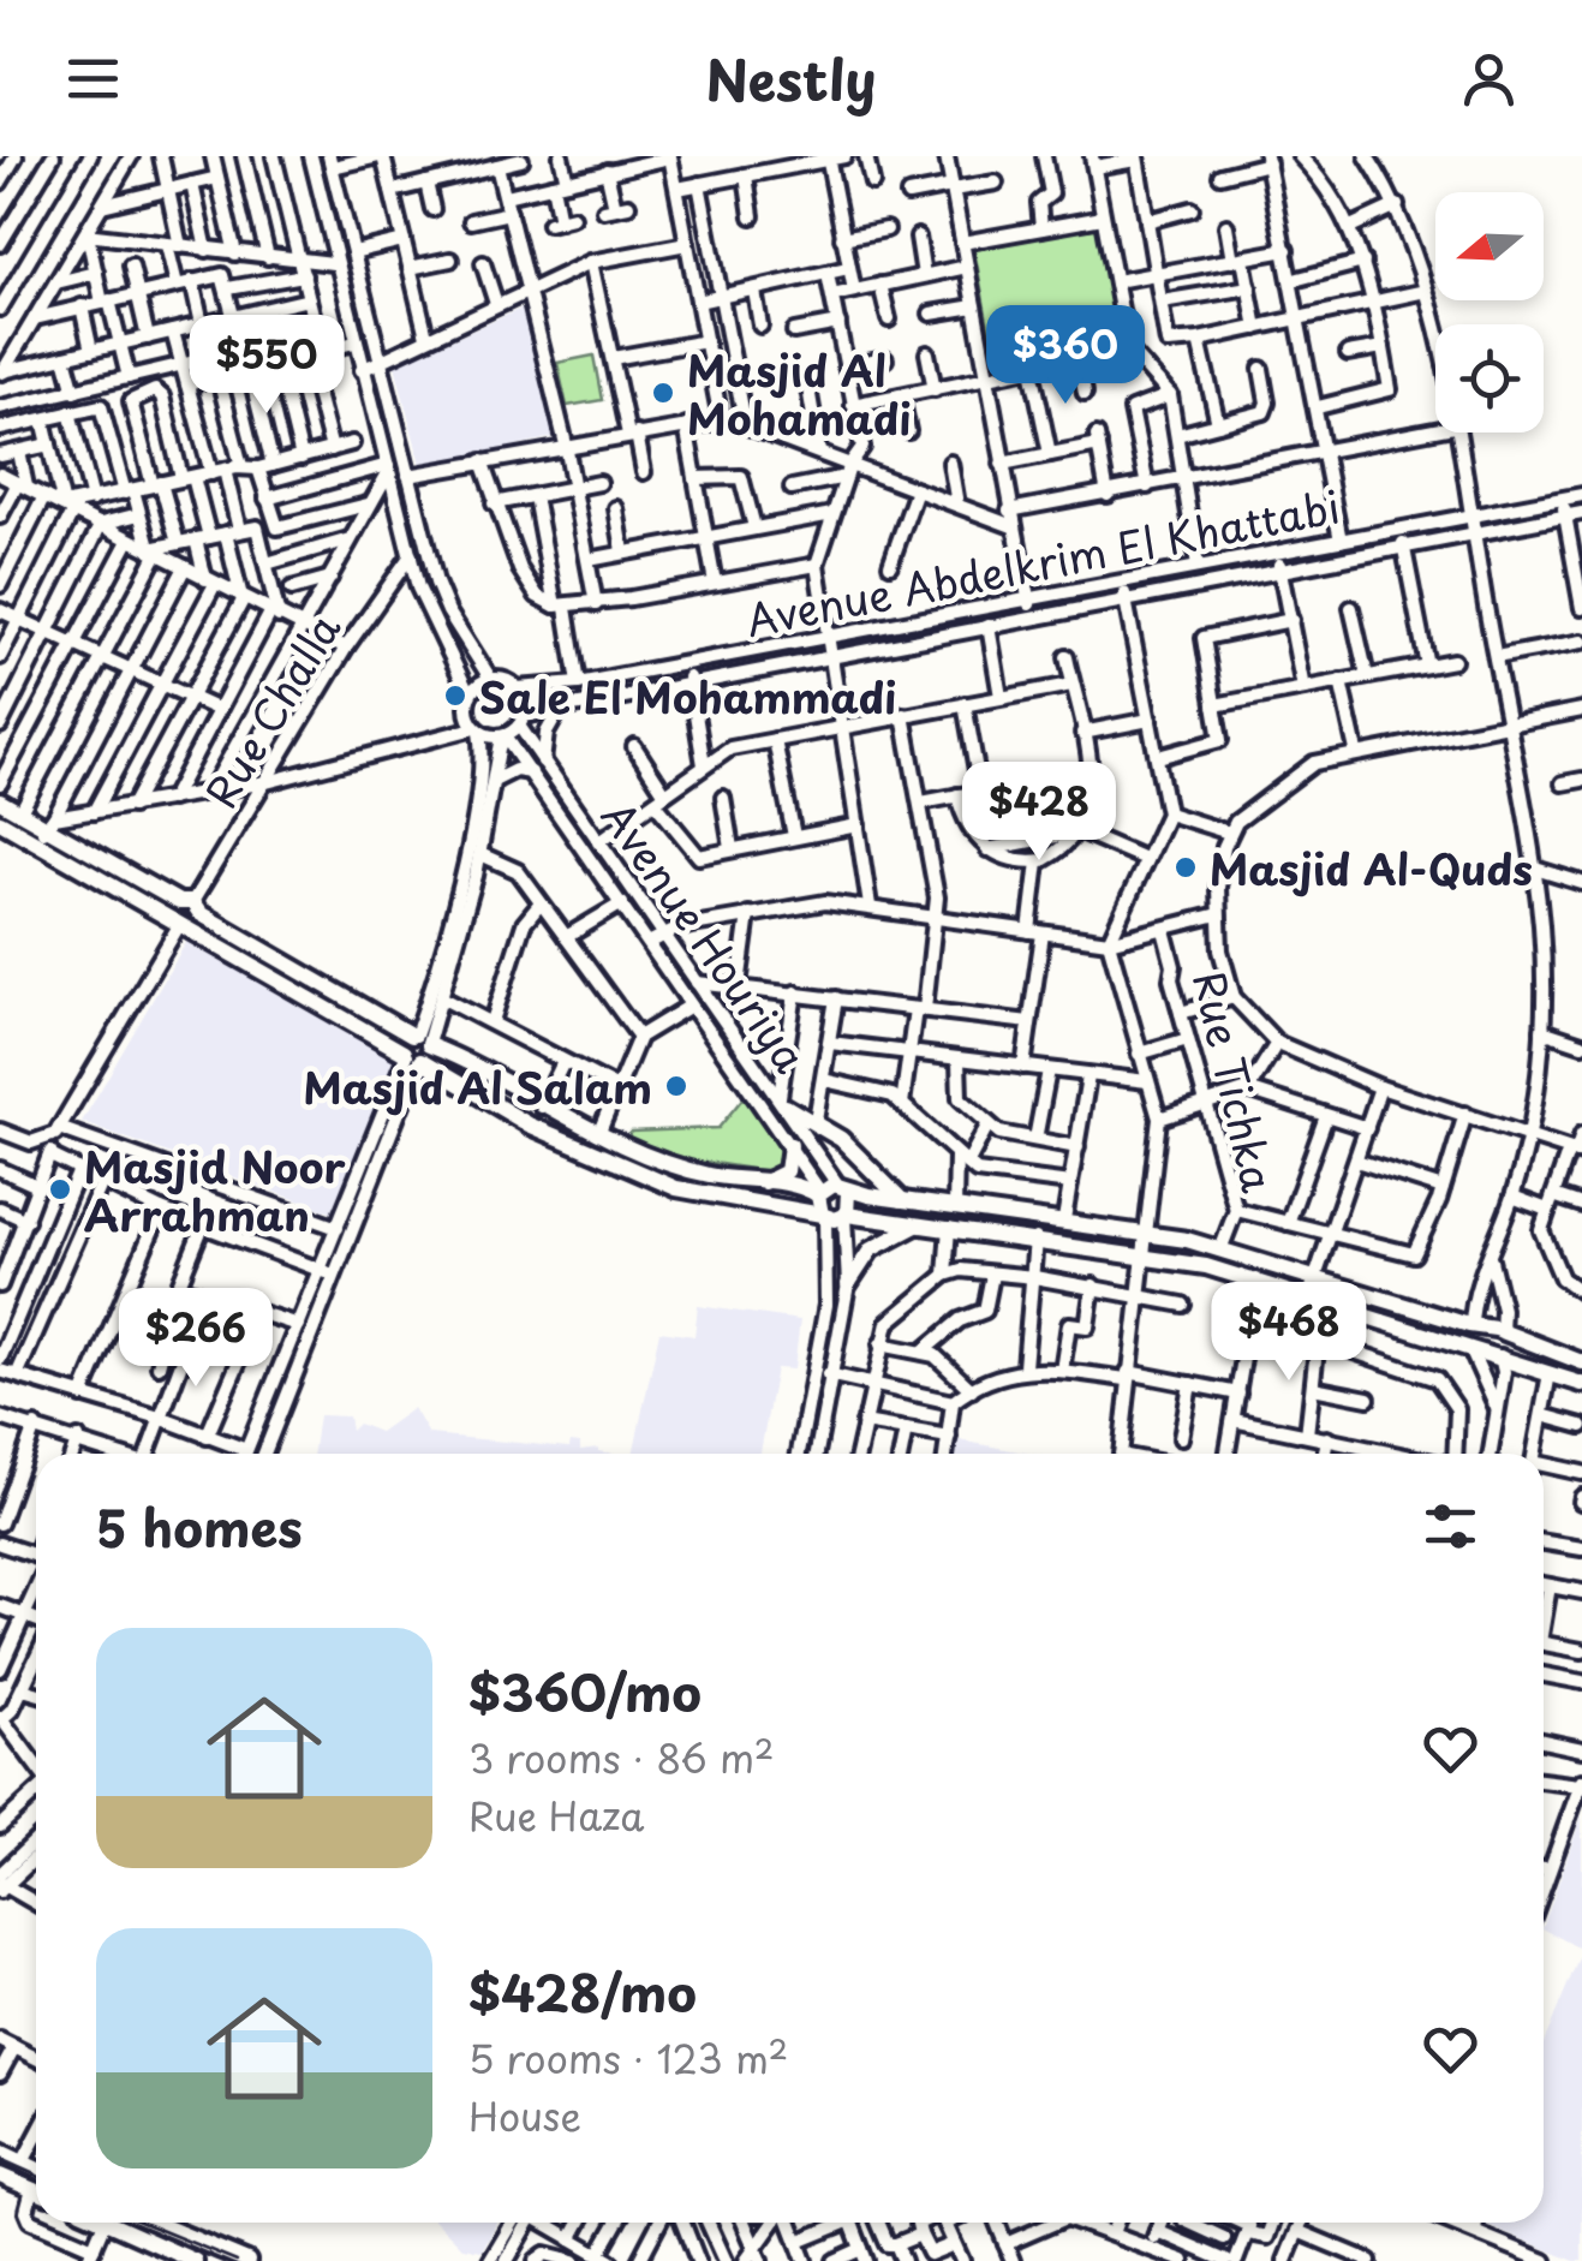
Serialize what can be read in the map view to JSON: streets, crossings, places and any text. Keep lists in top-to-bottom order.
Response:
{
  "streets": {
    "street": [
      "Avenue Abdelkrim El Khattabi",
      "Rue Challa",
      "Avenue Houriya",
      "Rue Tichka"
    ]
  },
  "crossings": [
    ["Avenue Abdelkrim El Khattabi", "Avenue Houriya"]
  ],
  "places": [
    "Masjid Al Mohamadi",
    "Sale El Mohammadi",
    "Masjid Al-Quds",
    "Masjid Al Salam",
    "Masjid Noor Arrahman"
  ],
  "north": "left",
  "page": {
    "header": "Nestly",
    "price": [
      "$360",
      "$550",
      "$428",
      "$468",
      "$266"
    ],
    "heading": "5 homes",
    "list": [
      {
        "name": "$360/mo",
        "note": "3 rooms · 86 m² · Rue Haza"
      },
      {
        "name": "$428/mo",
        "note": "5 rooms · 123 m² · House"
      }
    ]
  }
}
